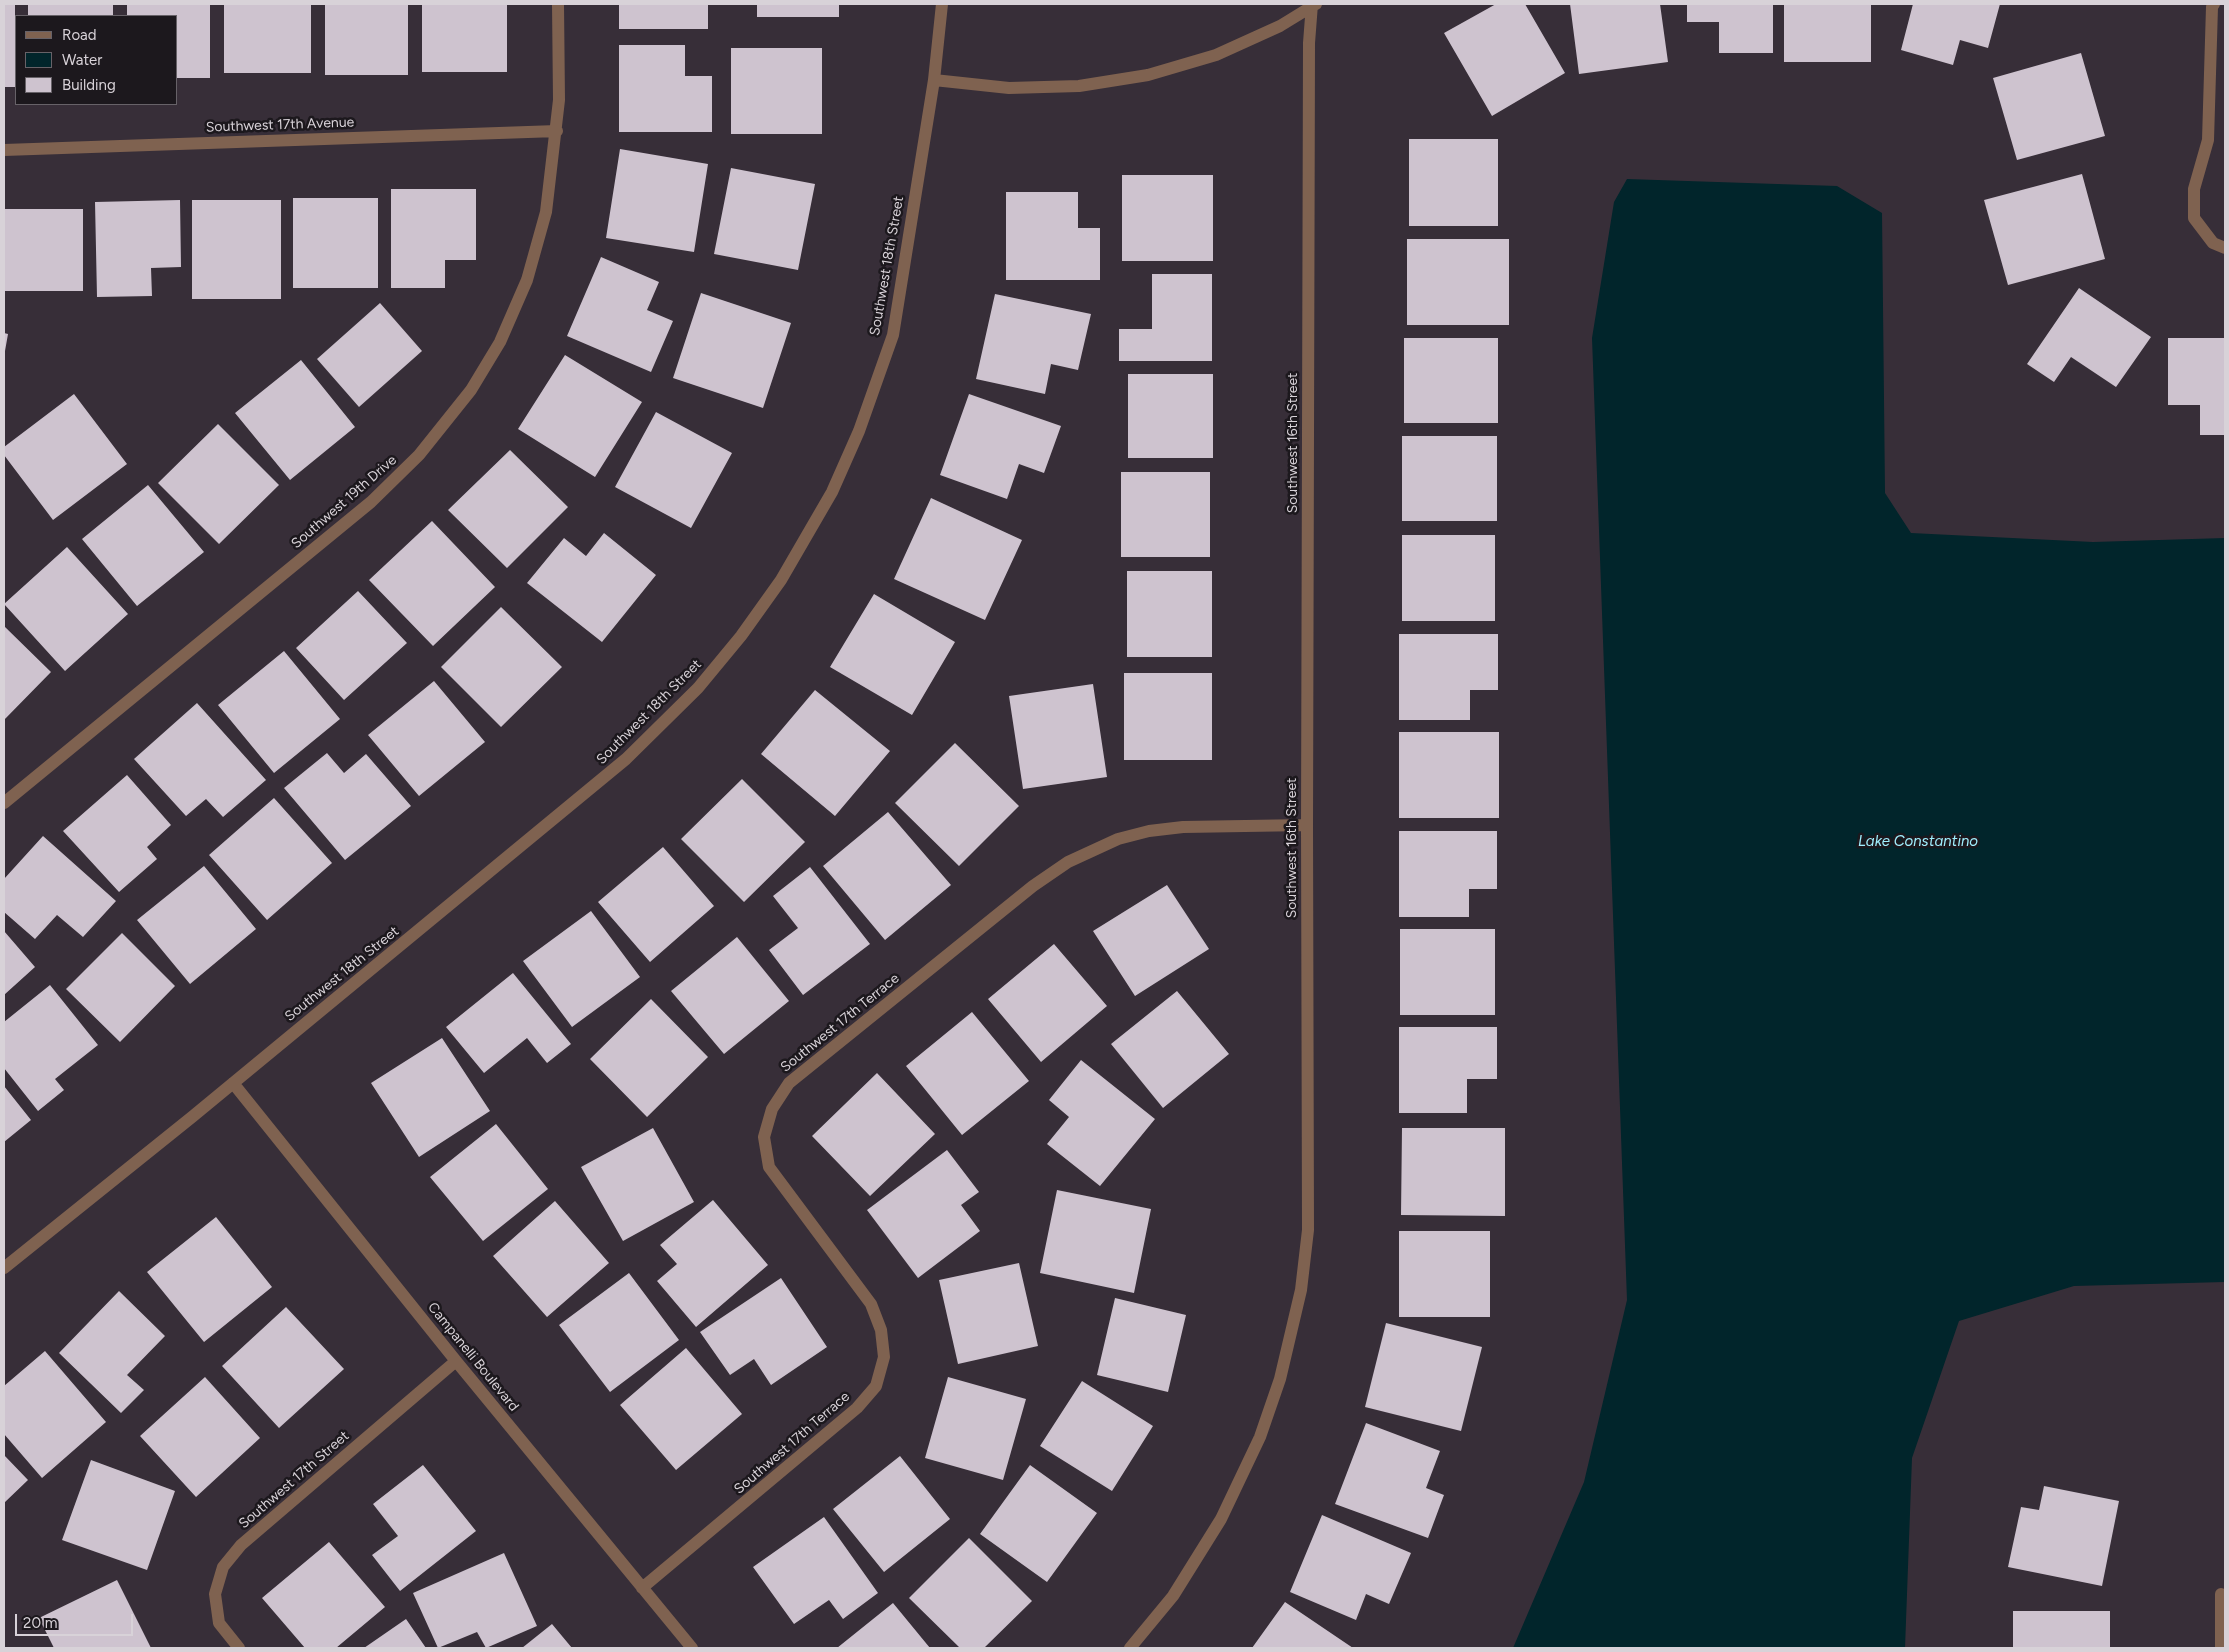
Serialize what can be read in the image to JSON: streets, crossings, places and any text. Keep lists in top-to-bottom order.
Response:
{
  "streets": {
    "street": [
      "Southwest 17th Avenue",
      "Southwest 18th Street",
      "Southwest 16th Street",
      "Southwest 19th Drive",
      "Southwest 17th Terrace",
      "Campanelli Boulevard",
      "Southwest 17th Street"
    ]
  },
  "crossings": [
    ["Southwest 17th Avenue", "Southwest 19th Drive"],
    ["Southwest 18th Street", "Campanelli Boulevard"],
    ["Southwest 16th Street", "Southwest 17th Terrace"],
    ["Southwest 17th Terrace", "Campanelli Boulevard"],
    ["Campanelli Boulevard", "Southwest 17th Street"]
  ],
  "water": ["Lake Constantino"],
  "legend": ["Road", "Water", "Building"],
  "scale_bar": "20 m"
}
